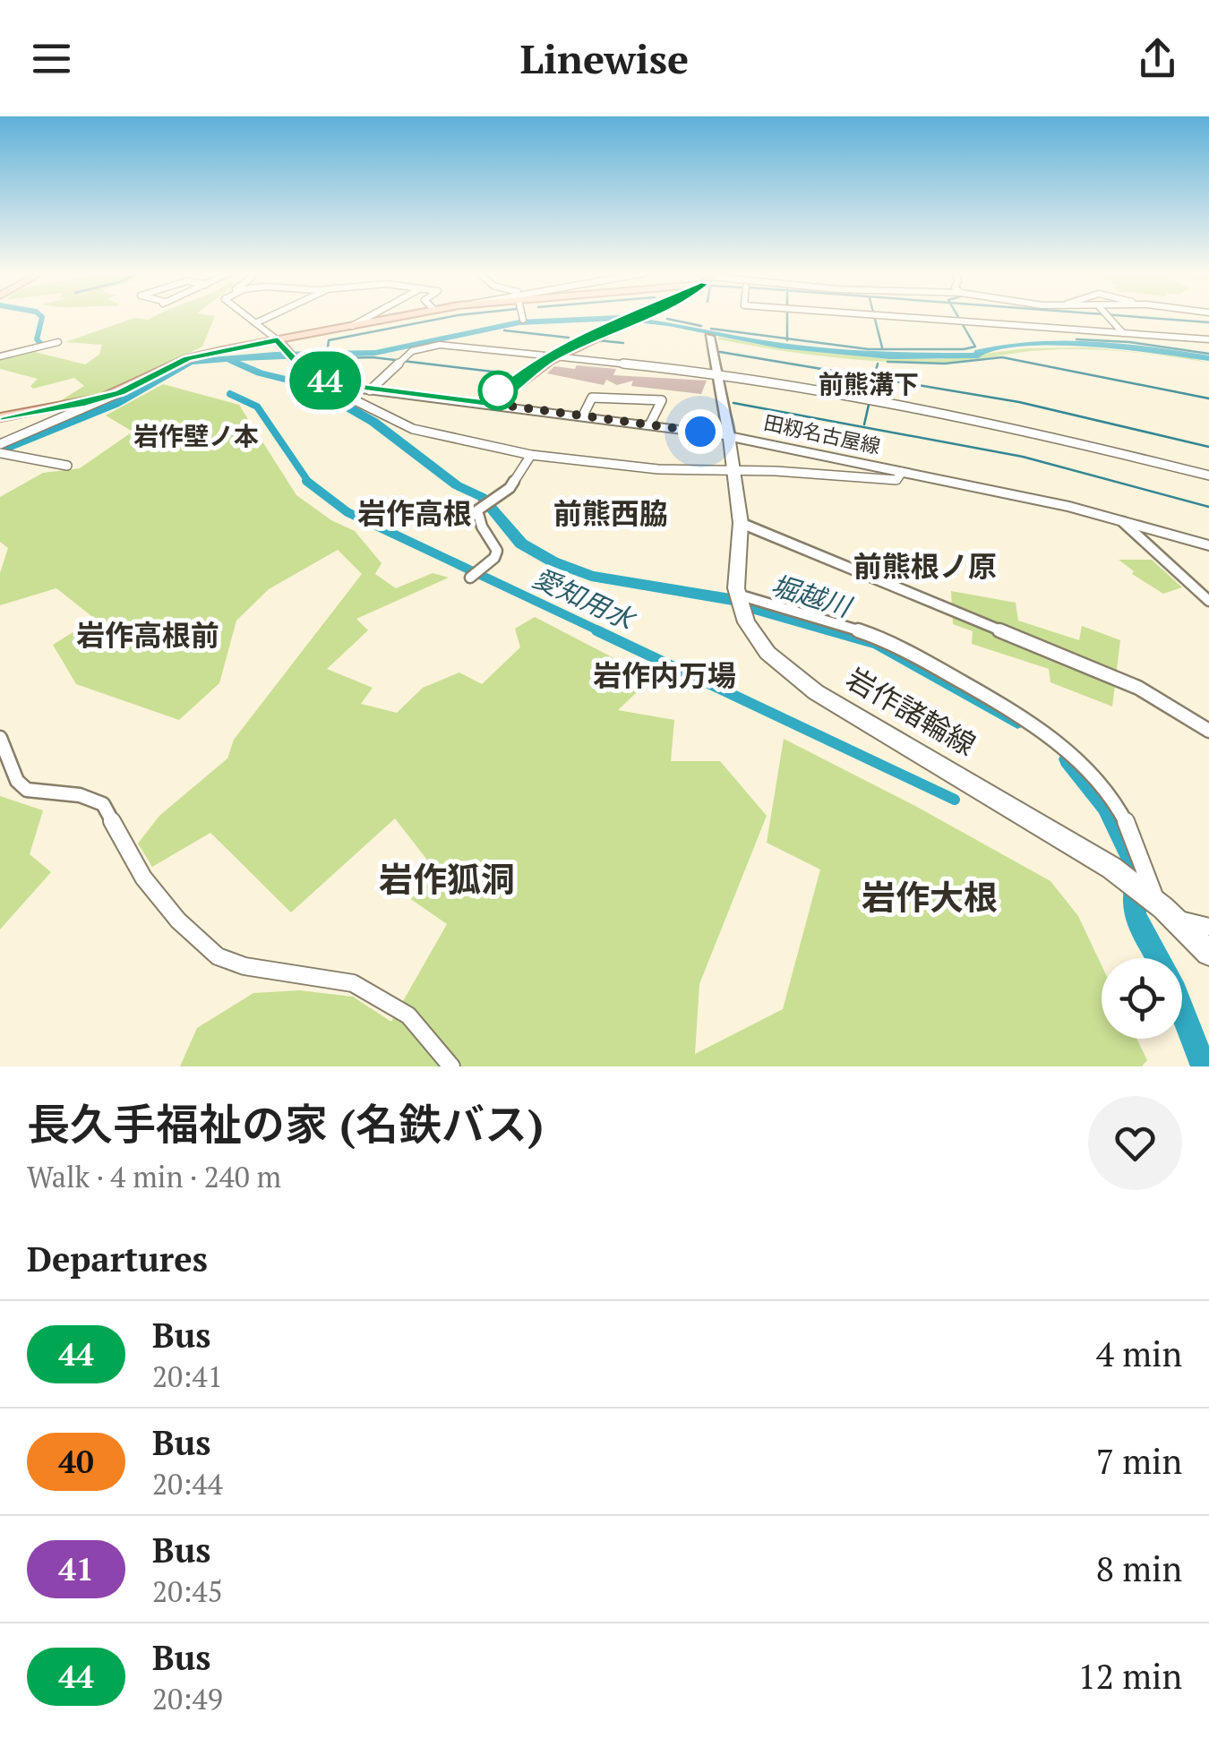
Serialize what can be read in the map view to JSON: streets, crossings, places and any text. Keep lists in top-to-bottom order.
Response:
{
  "streets": {
    "main road": ["田籾名古屋線", "岩作諸輪線"]
  },
  "districts": [
    "前熊溝下",
    "岩作壁ノ本",
    "岩作高根",
    "前熊西脇",
    "前熊根ノ原",
    "岩作高根前",
    "岩作内万場",
    "岩作狐洞",
    "岩作大根"
  ],
  "water": ["堀越川", "愛知用水"],
  "lines": ["bus line 44"],
  "page": {
    "header": "Linewise",
    "on_map": "44",
    "heading": [
      ["長久手福祉の家 (名鉄バス)", "Walk · 4 min · 240 m"],
      "Departures"
    ],
    "list": [
      {
        "mark": "44",
        "name": "Bus",
        "note": "20:41",
        "value": "4 min"
      },
      {
        "mark": "40",
        "name": "Bus",
        "note": "20:44",
        "value": "7 min"
      },
      {
        "mark": "41",
        "name": "Bus",
        "note": "20:45",
        "value": "8 min"
      },
      {
        "mark": "44",
        "name": "Bus",
        "note": "20:49",
        "value": "12 min"
      }
    ]
  }
}
